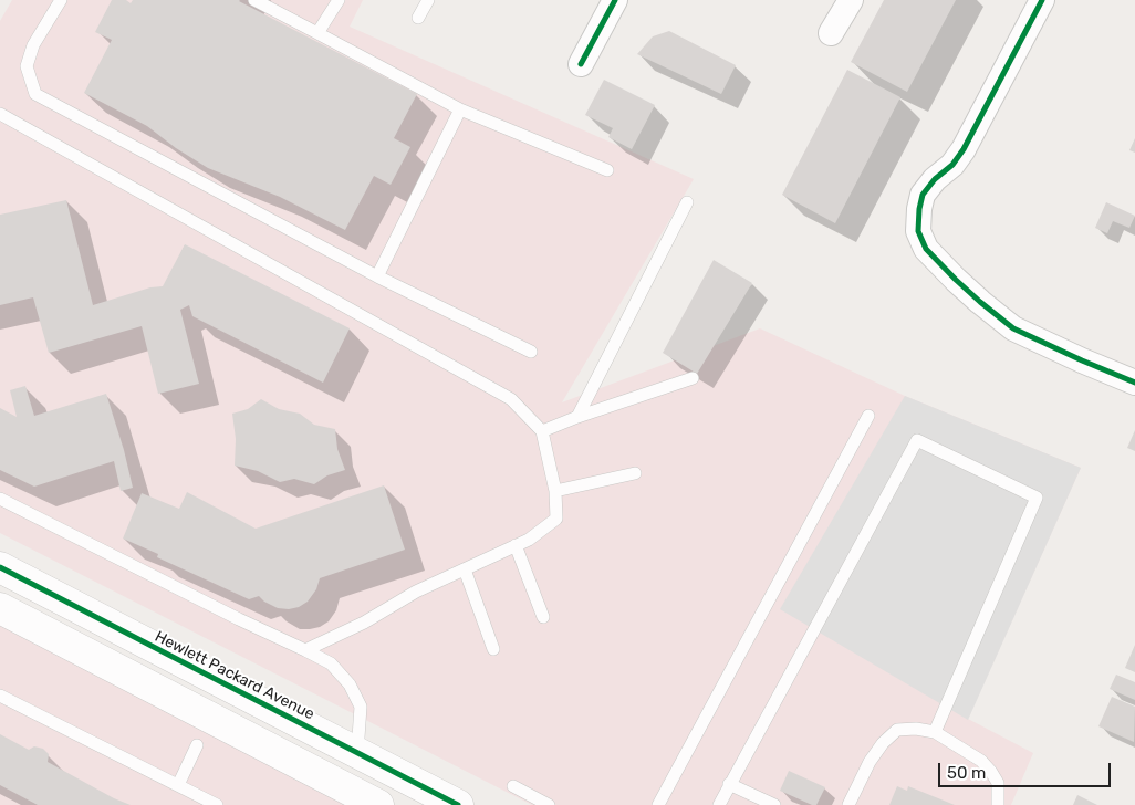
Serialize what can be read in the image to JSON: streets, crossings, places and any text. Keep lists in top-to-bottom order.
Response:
{
  "streets": {
    "street": ["Hewlett Packard Avenue"]
  },
  "scale_bar": "50 m"
}
